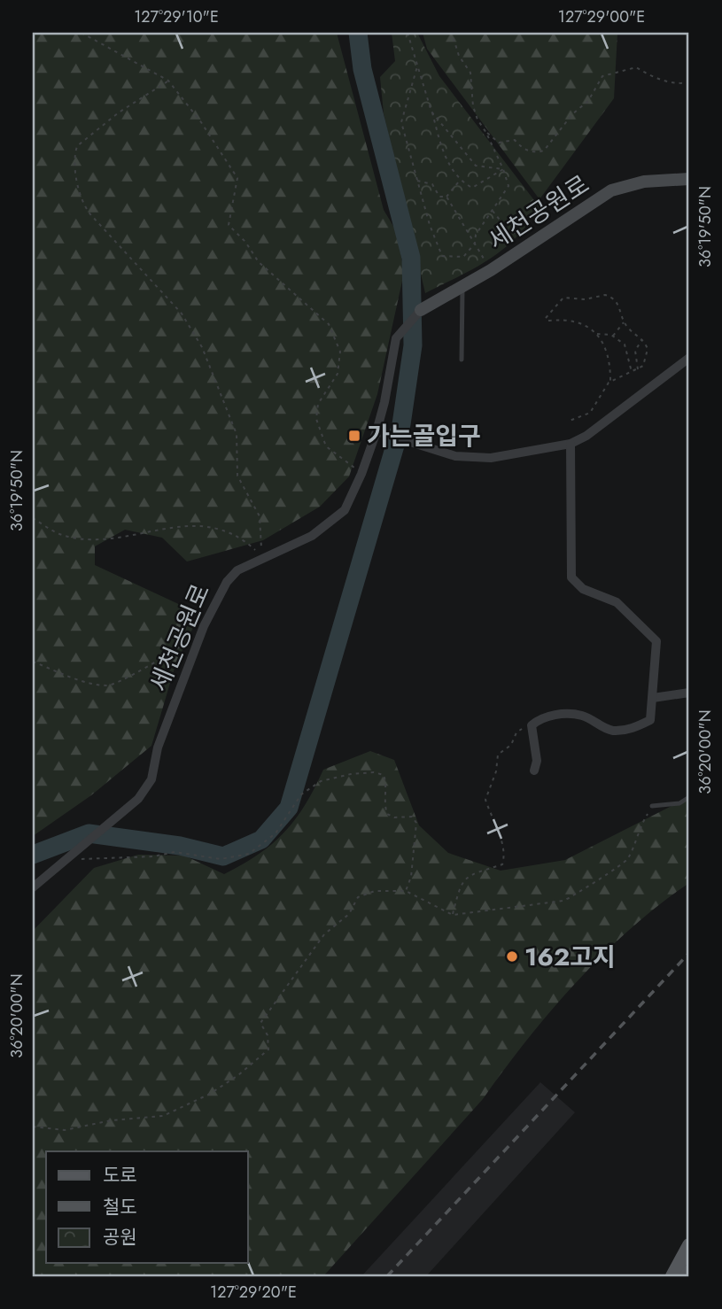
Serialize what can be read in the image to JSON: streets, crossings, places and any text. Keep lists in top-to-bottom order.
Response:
{
  "streets": {
    "street": ["세천공원로"]
  },
  "places": {
    "transit": ["가는골입구"],
    "other": ["162고지"]
  },
  "legend": ["도로", "철도", "공원"],
  "coordinates": [
    "127°29'10\"E",
    "127°29'00\"E",
    "36°19'50\"N",
    "36°20'00\"N",
    "127°29'20\"E"
  ]
}
